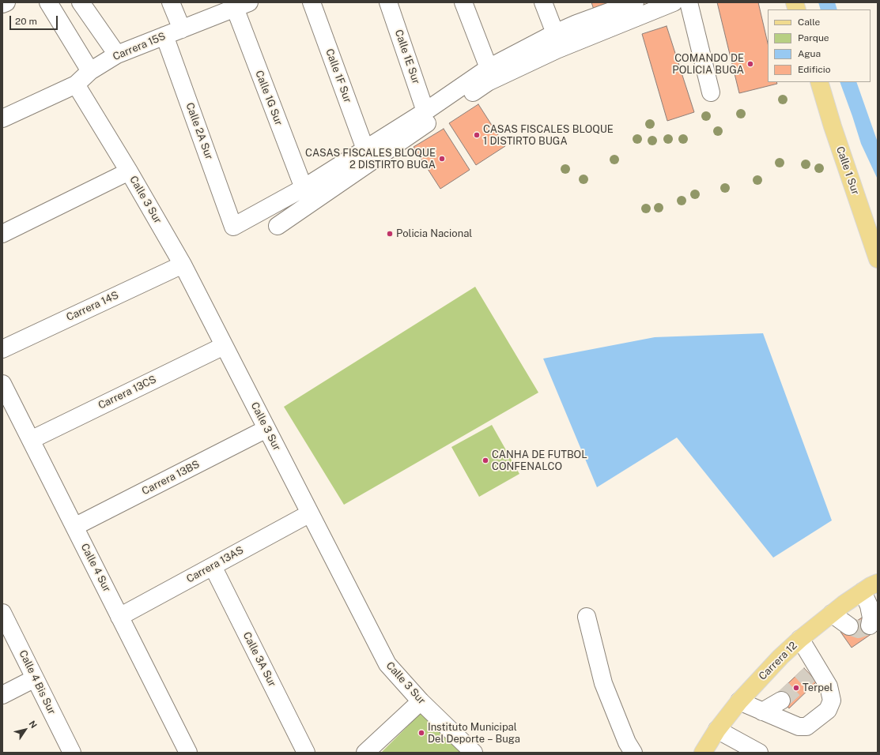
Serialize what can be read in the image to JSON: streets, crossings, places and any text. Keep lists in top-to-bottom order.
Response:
{
  "streets": {
    "main road": ["Calle 1 Sur", "Carrera 12"],
    "street": [
      "Carrera 15S",
      "Calle 1E Sur",
      "Calle 1F Sur",
      "Calle 1G Sur",
      "Calle 2A Sur",
      "Calle 3 Sur",
      "Carrera 14S",
      "Carrera 13CS",
      "Carrera 13BS",
      "Carrera 13AS",
      "Calle 4 Sur",
      "Calle 3A Sur",
      "Calle 4 Bis Sur"
    ]
  },
  "crossings": [
    ["Carrera 15S", "Calle 1G Sur"],
    ["Carrera 15S", "Calle 2A Sur"],
    ["Carrera 15S", "Calle 3 Sur"],
    ["Calle 1G Sur", "Calle 2A Sur"],
    ["Calle 3 Sur", "Carrera 14S"],
    ["Calle 3 Sur", "Carrera 13CS"],
    ["Calle 3 Sur", "Carrera 13BS"],
    ["Calle 3 Sur", "Carrera 13AS"],
    ["Carrera 13CS", "Calle 4 Sur"],
    ["Carrera 13BS", "Calle 4 Sur"],
    ["Carrera 13AS", "Calle 4 Sur"],
    ["Carrera 13AS", "Calle 3A Sur"]
  ],
  "places": [
    "COMANDO DE POLICIA BUGA",
    "CASAS FISCALES BLOQUE 1 DISTIRTO BUGA",
    "CASAS FISCALES BLOQUE 2 DISTIRTO BUGA",
    "Policia Nacional",
    "CANHA DE FUTBOL CONFENALCO",
    "Terpel",
    "Instituto Municipal Del Deporte – Buga"
  ],
  "legend": [
    "Calle",
    "Parque",
    "Agua",
    "Edificio"
  ],
  "scale_bar": "20 m",
  "north": "top right"
}
